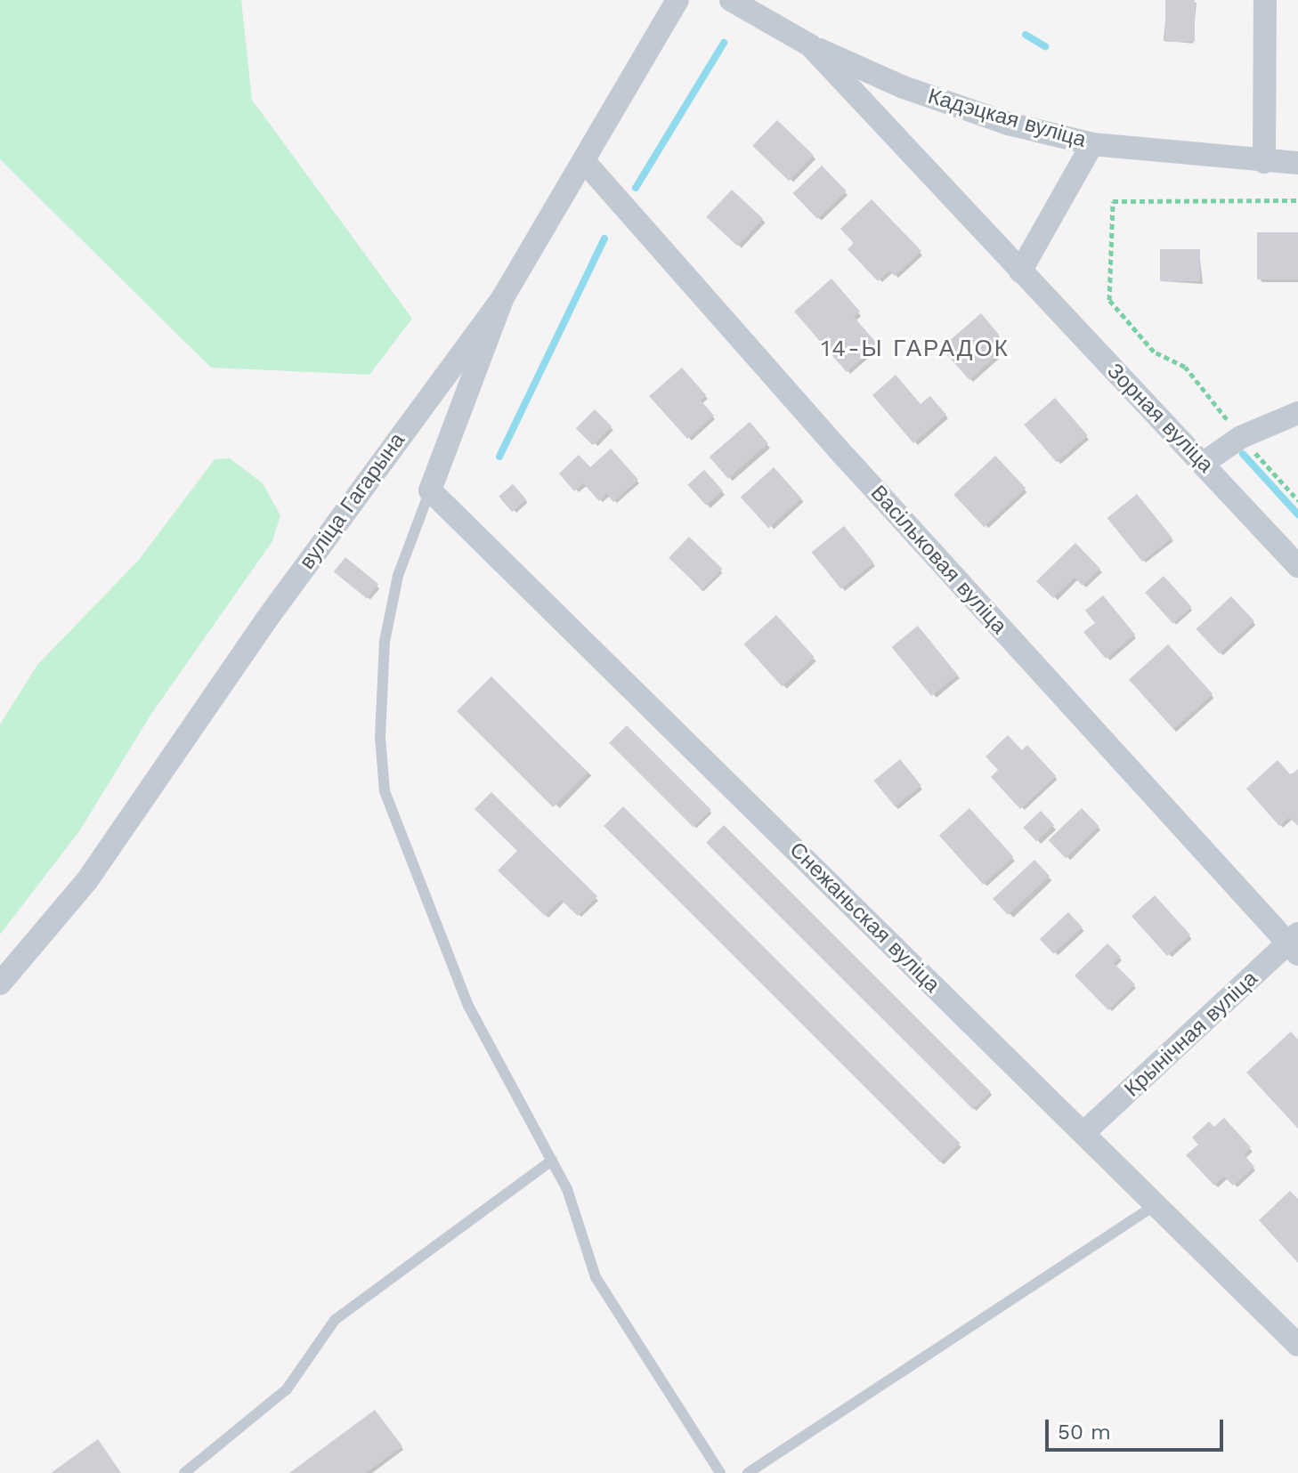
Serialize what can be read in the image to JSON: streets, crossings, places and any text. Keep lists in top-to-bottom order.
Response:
{
  "streets": {
    "street": [
      "Кадэцкая вуліца",
      "Зорная вуліца",
      "вуліца Гагарына",
      "Васільковая вуліца",
      "Снежаньская вуліца",
      "Крынічная вуліца"
    ]
  },
  "crossings": [
    ["Кадэцкая вуліца", "Зорная вуліца"],
    ["вуліца Гагарына", "Васільковая вуліца"],
    ["Васільковая вуліца", "Крынічная вуліца"],
    ["Снежаньская вуліца", "Крынічная вуліца"]
  ],
  "districts": ["14-Ы ГАРАДОК"],
  "scale_bar": "50 m"
}
